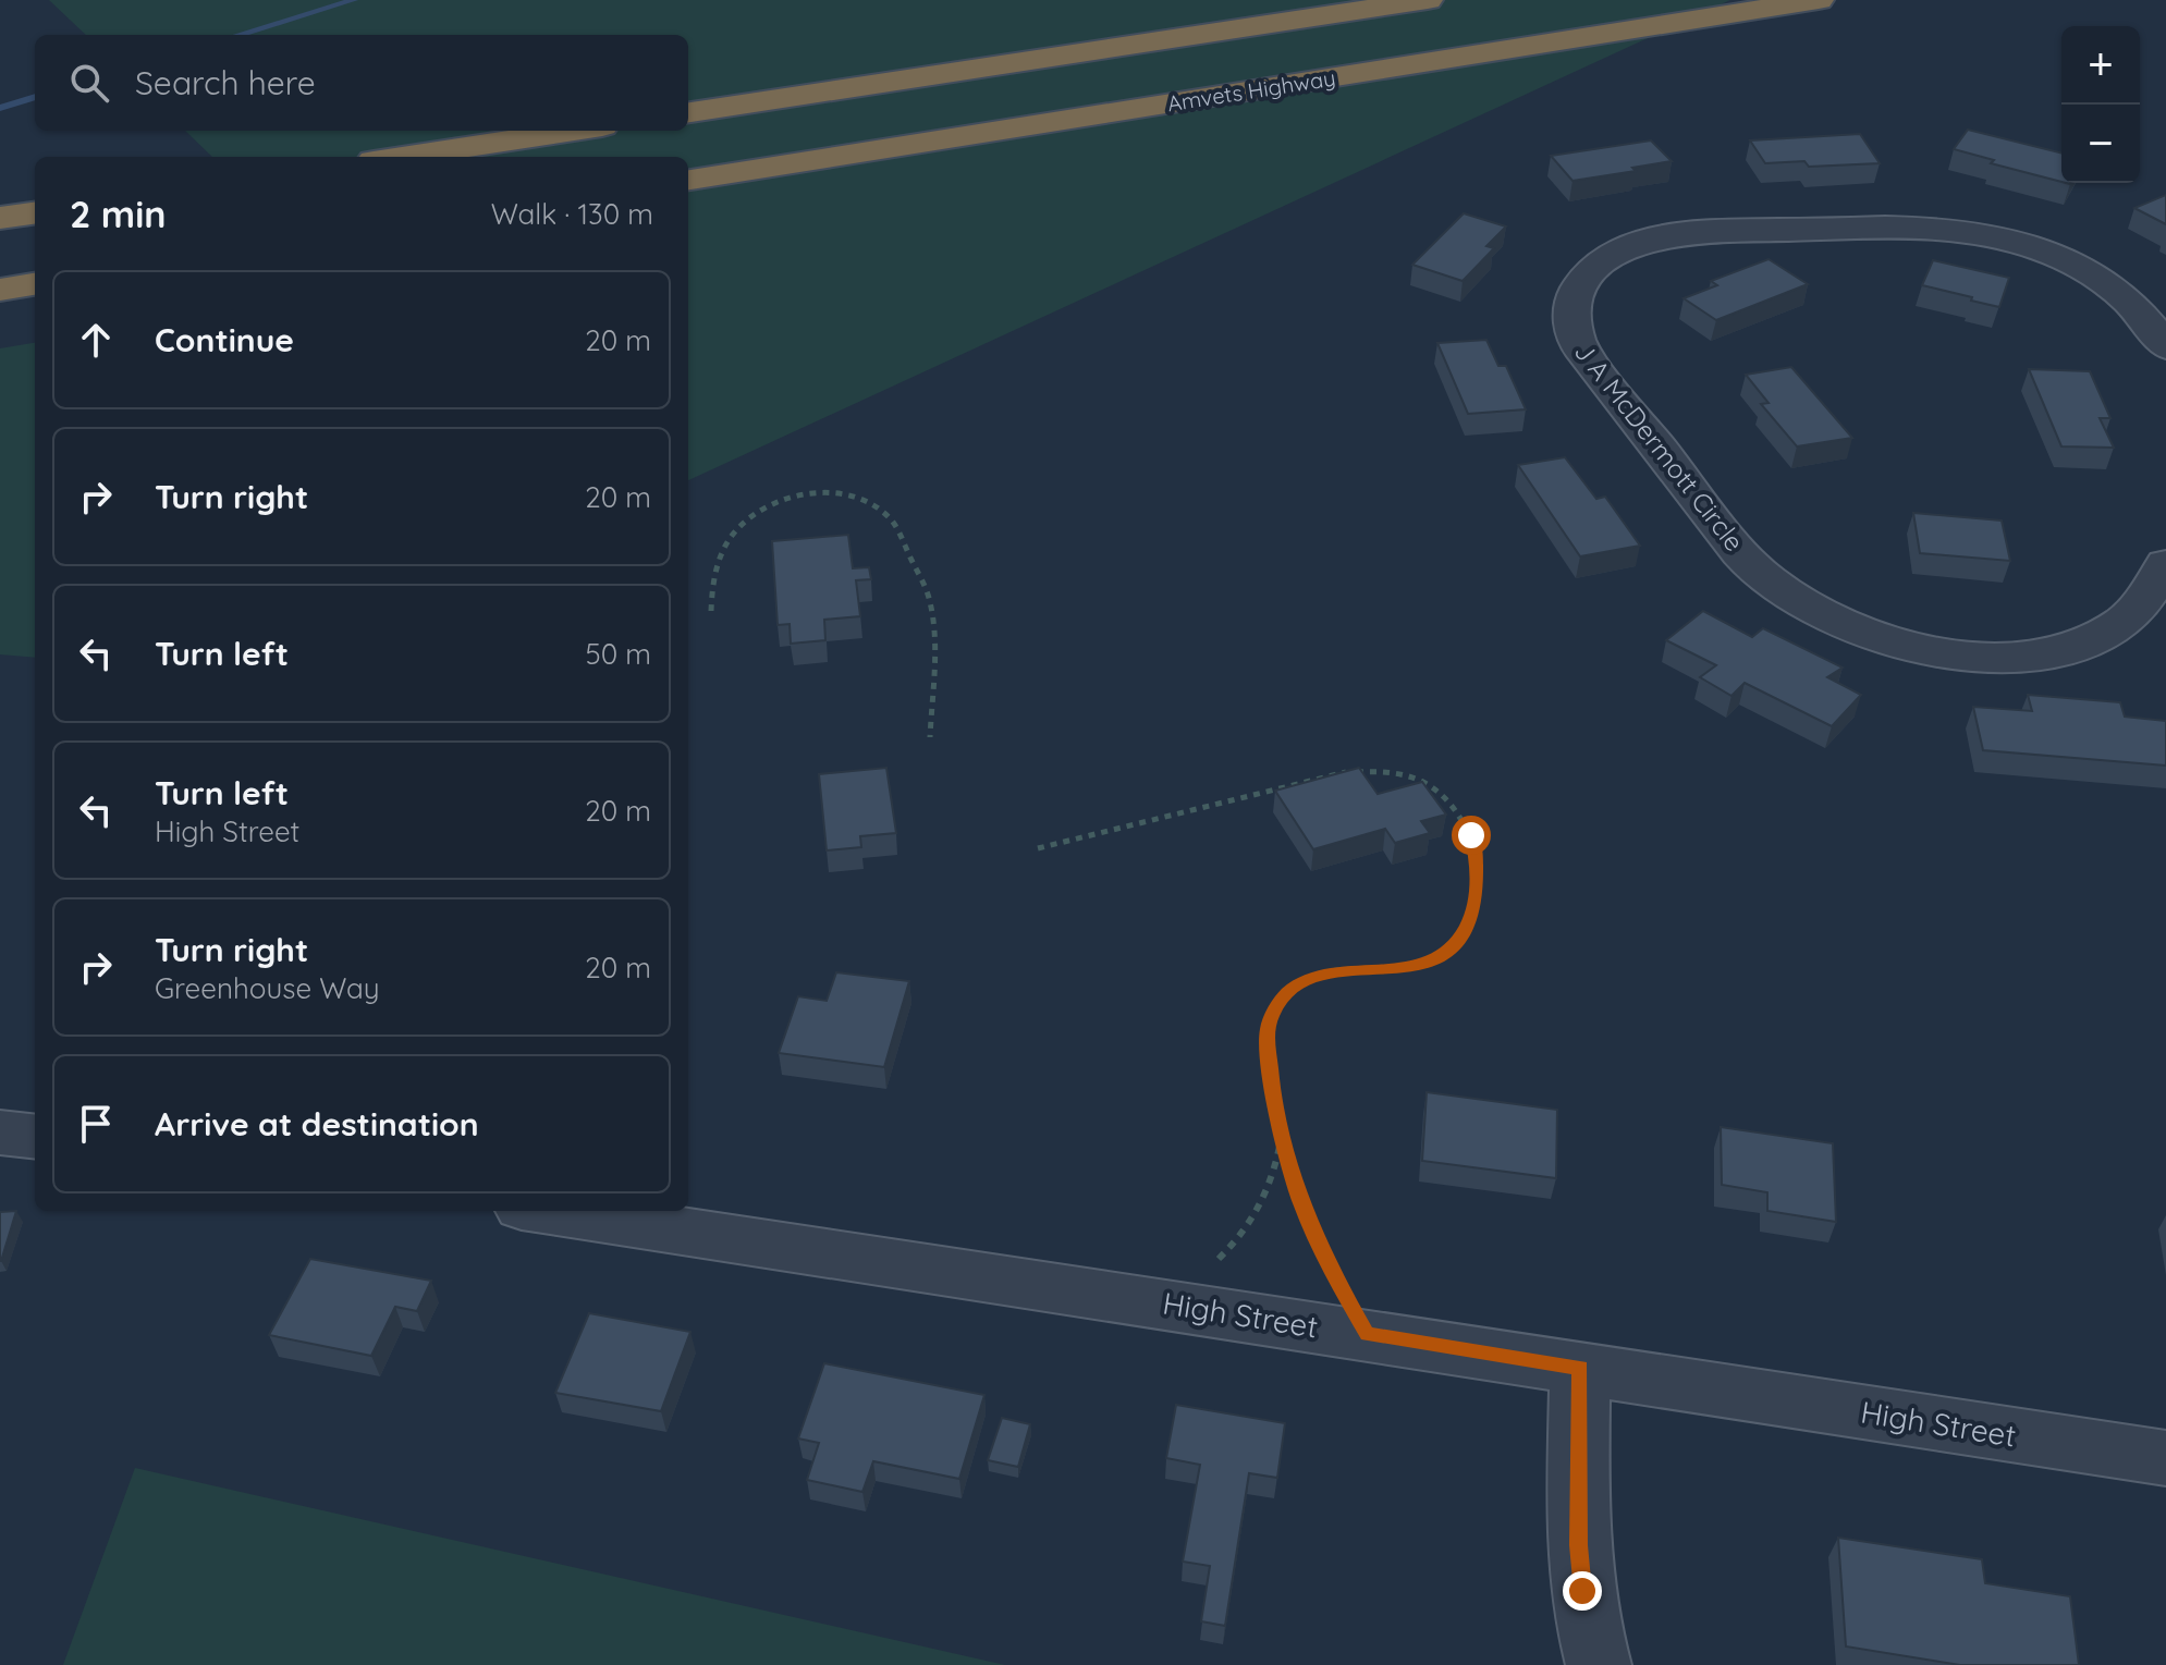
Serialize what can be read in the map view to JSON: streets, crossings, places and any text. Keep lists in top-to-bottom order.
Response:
{
  "streets": {
    "highway": ["Amvets Highway"],
    "street": ["J A McDermott Circle", "High Street"]
  },
  "page": {
    "map_buttons": ["+", "−"],
    "search": "Search here",
    "heading": ["2 min", "Walk · 130 m"],
    "list": [
      ["Continue", "20 m"],
      ["Turn right", "20 m"],
      ["Turn left", "50 m"],
      ["Turn left", "High Street", "20 m"],
      ["Turn right", "Greenhouse Way", "20 m"],
      "Arrive at destination"
    ]
  }
}
